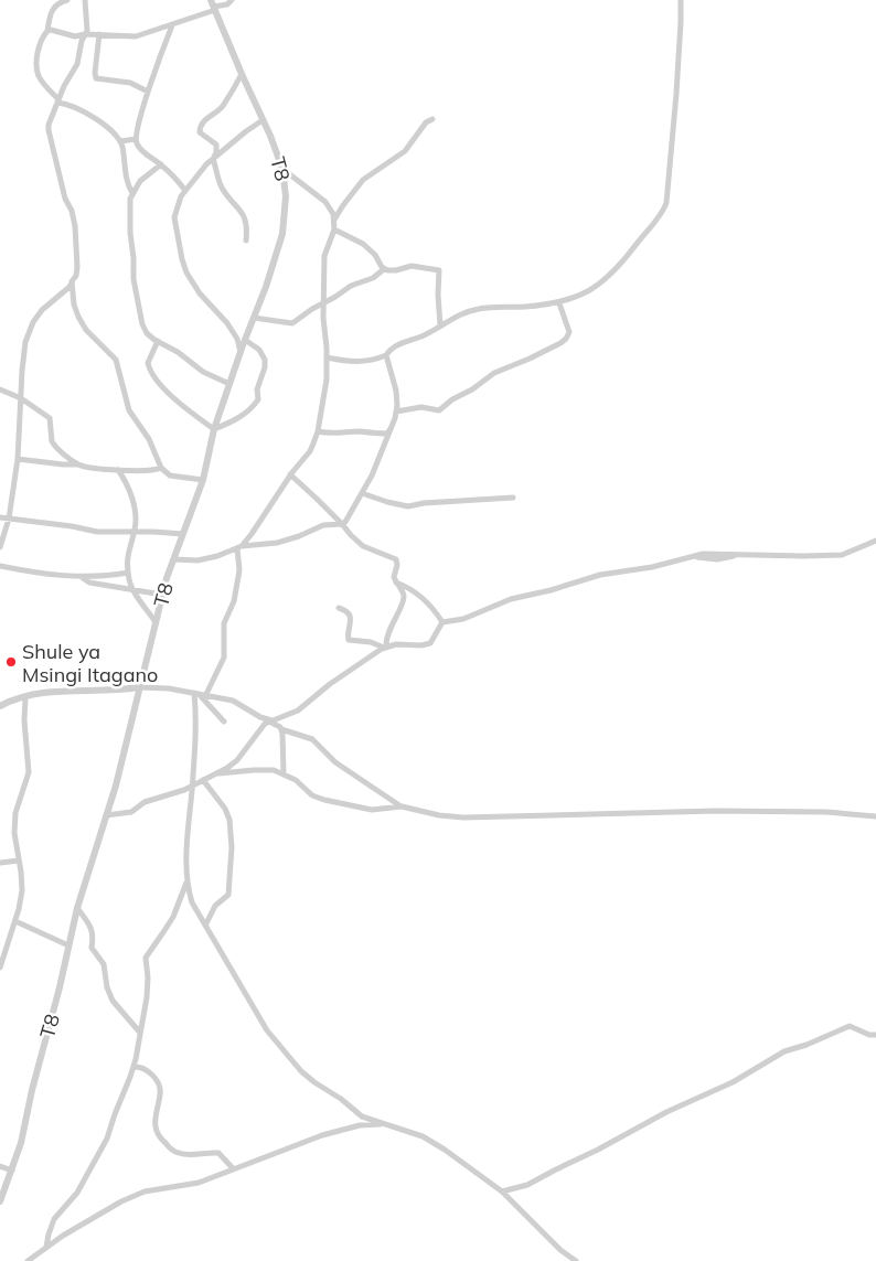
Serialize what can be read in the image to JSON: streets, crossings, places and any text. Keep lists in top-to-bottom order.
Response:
{
  "streets": {
    "street": ["T8"]
  },
  "places": ["Shule ya Msingi Itagano"]
}
